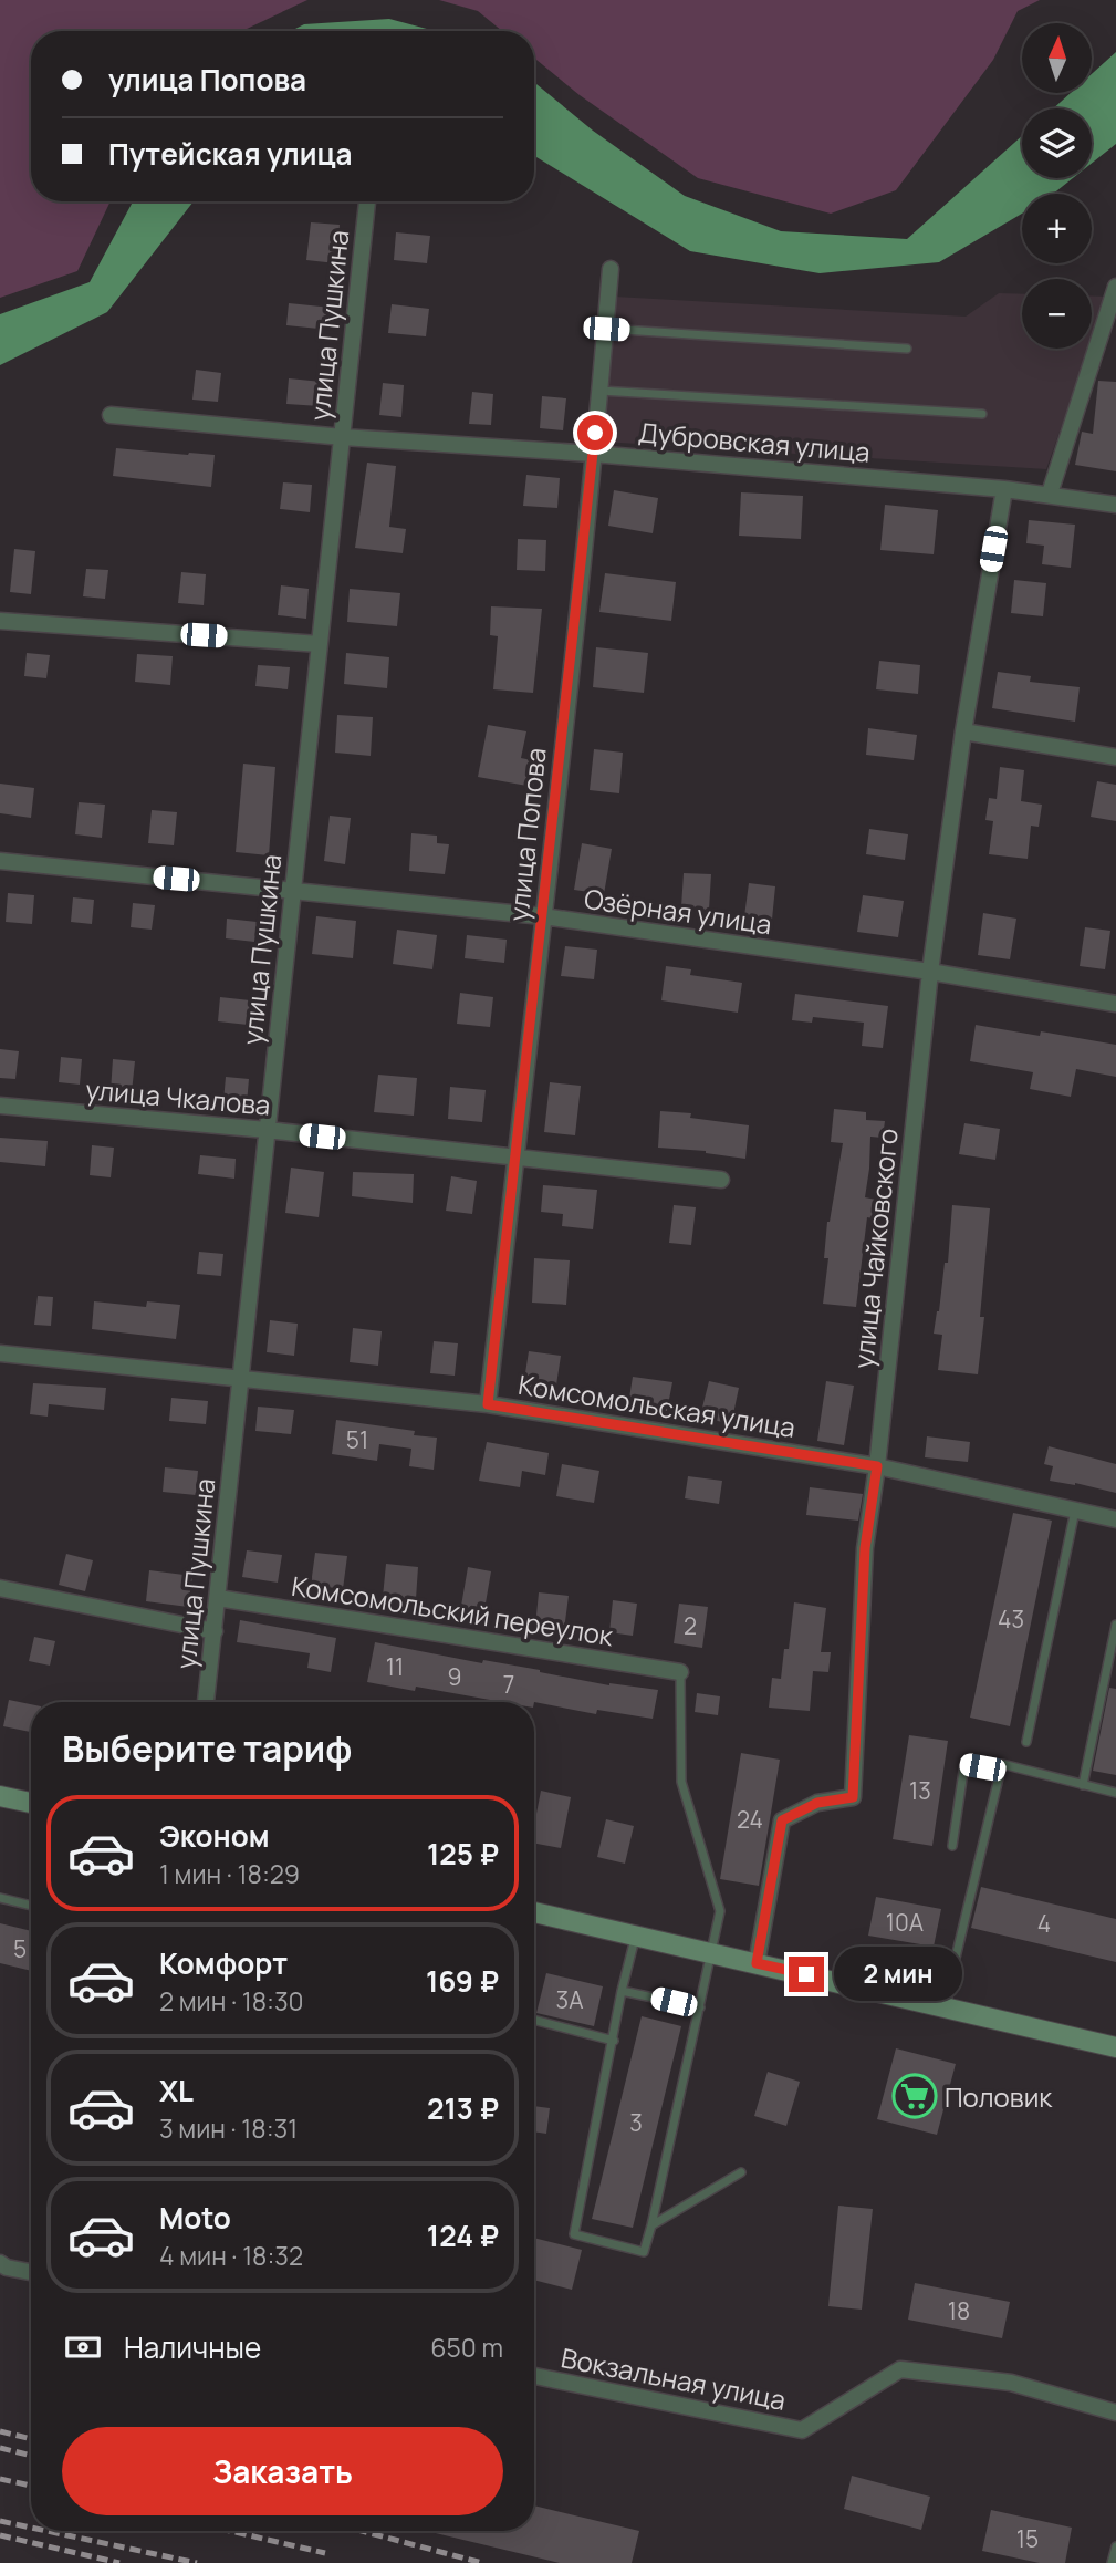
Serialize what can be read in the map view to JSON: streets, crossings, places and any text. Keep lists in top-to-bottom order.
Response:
{
  "streets": {
    "street": [
      "улица Пушкина",
      "Дубровская улица",
      "улица Попова",
      "Озёрная улица",
      "улица Чкалова",
      "улица Чайковского",
      "Комсомольская улица",
      "Комсомольский переулок",
      "Вокзальная улица"
    ]
  },
  "crossings": [
    ["улица Пушкина", "Дубровская улица"],
    ["улица Пушкина", "Озёрная улица"],
    ["улица Пушкина", "улица Чкалова"],
    ["улица Пушкина", "Комсомольская улица"],
    ["улица Пушкина", "Комсомольский переулок"],
    ["Дубровская улица", "улица Попова"],
    ["Дубровская улица", "улица Чайковского"],
    ["улица Попова", "Озёрная улица"],
    ["улица Попова", "улица Чкалова"],
    ["улица Попова", "Комсомольская улица"],
    ["Озёрная улица", "улица Чайковского"],
    ["улица Чайковского", "Комсомольская улица"]
  ],
  "places": {
    "supermarket": ["Половик"]
  },
  "house_numbers": [
    "51",
    "43",
    "2",
    "11",
    "9",
    "7",
    "13",
    "24",
    "10А",
    "4",
    "5",
    "3А",
    "3",
    "18",
    "15"
  ],
  "north": "top",
  "page": {
    "map_buttons": ["+", "−"],
    "banner": ["улица Попова", "Путейская улица"],
    "heading": "Выберите тариф",
    "list": [
      {
        "name": "Эконом",
        "note": "1 мин · 18:29",
        "value": "125 ₽"
      },
      {
        "name": "Комфорт",
        "note": "2 мин · 18:30",
        "value": "169 ₽"
      },
      {
        "name": "XL",
        "note": "3 мин · 18:31",
        "value": "213 ₽"
      },
      {
        "name": "Moto",
        "note": "4 мин · 18:32",
        "value": "124 ₽"
      }
    ],
    "bubble": "2 мин",
    "pay": ["Наличные", "650 m"],
    "buttons": "Заказать"
  }
}
